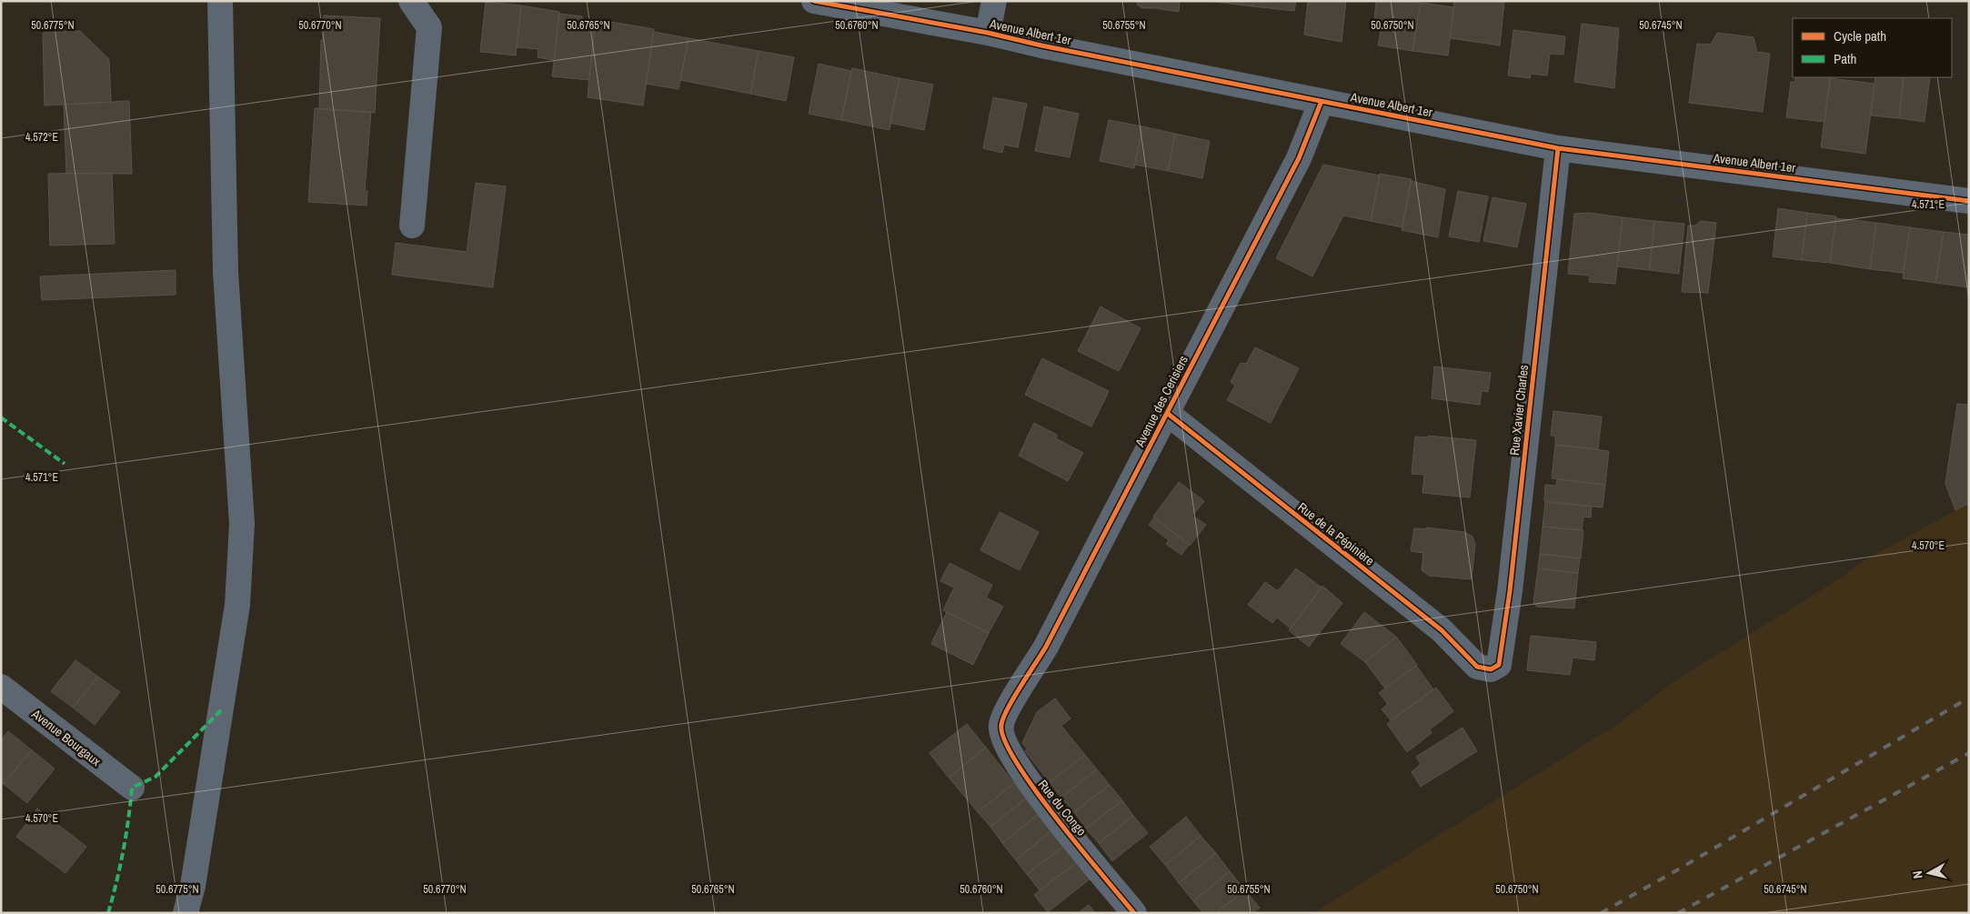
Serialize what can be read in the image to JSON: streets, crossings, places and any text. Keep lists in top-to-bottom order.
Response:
{
  "streets": {
    "street": [
      "Avenue Albert 1er",
      "Avenue des Cerisiers",
      "Rue Xavier Charles",
      "Rue de la Pépinière",
      "Avenue Bourgaux",
      "Rue du Congo"
    ]
  },
  "crossings": [
    ["Avenue Albert 1er", "Avenue des Cerisiers"],
    ["Avenue Albert 1er", "Rue Xavier Charles"],
    ["Avenue des Cerisiers", "Rue de la Pépinière"],
    ["Avenue des Cerisiers", "Rue du Congo"],
    ["Rue Xavier Charles", "Rue de la Pépinière"]
  ],
  "legend": ["Cycle path", "Path"],
  "north": "left",
  "coordinates": [
    "50.6775°N",
    "50.6770°N",
    "50.6765°N",
    "50.6760°N",
    "50.6755°N",
    "50.6750°N",
    "50.6745°N",
    "4.572°E",
    "4.571°E",
    "4.570°E"
  ]
}
